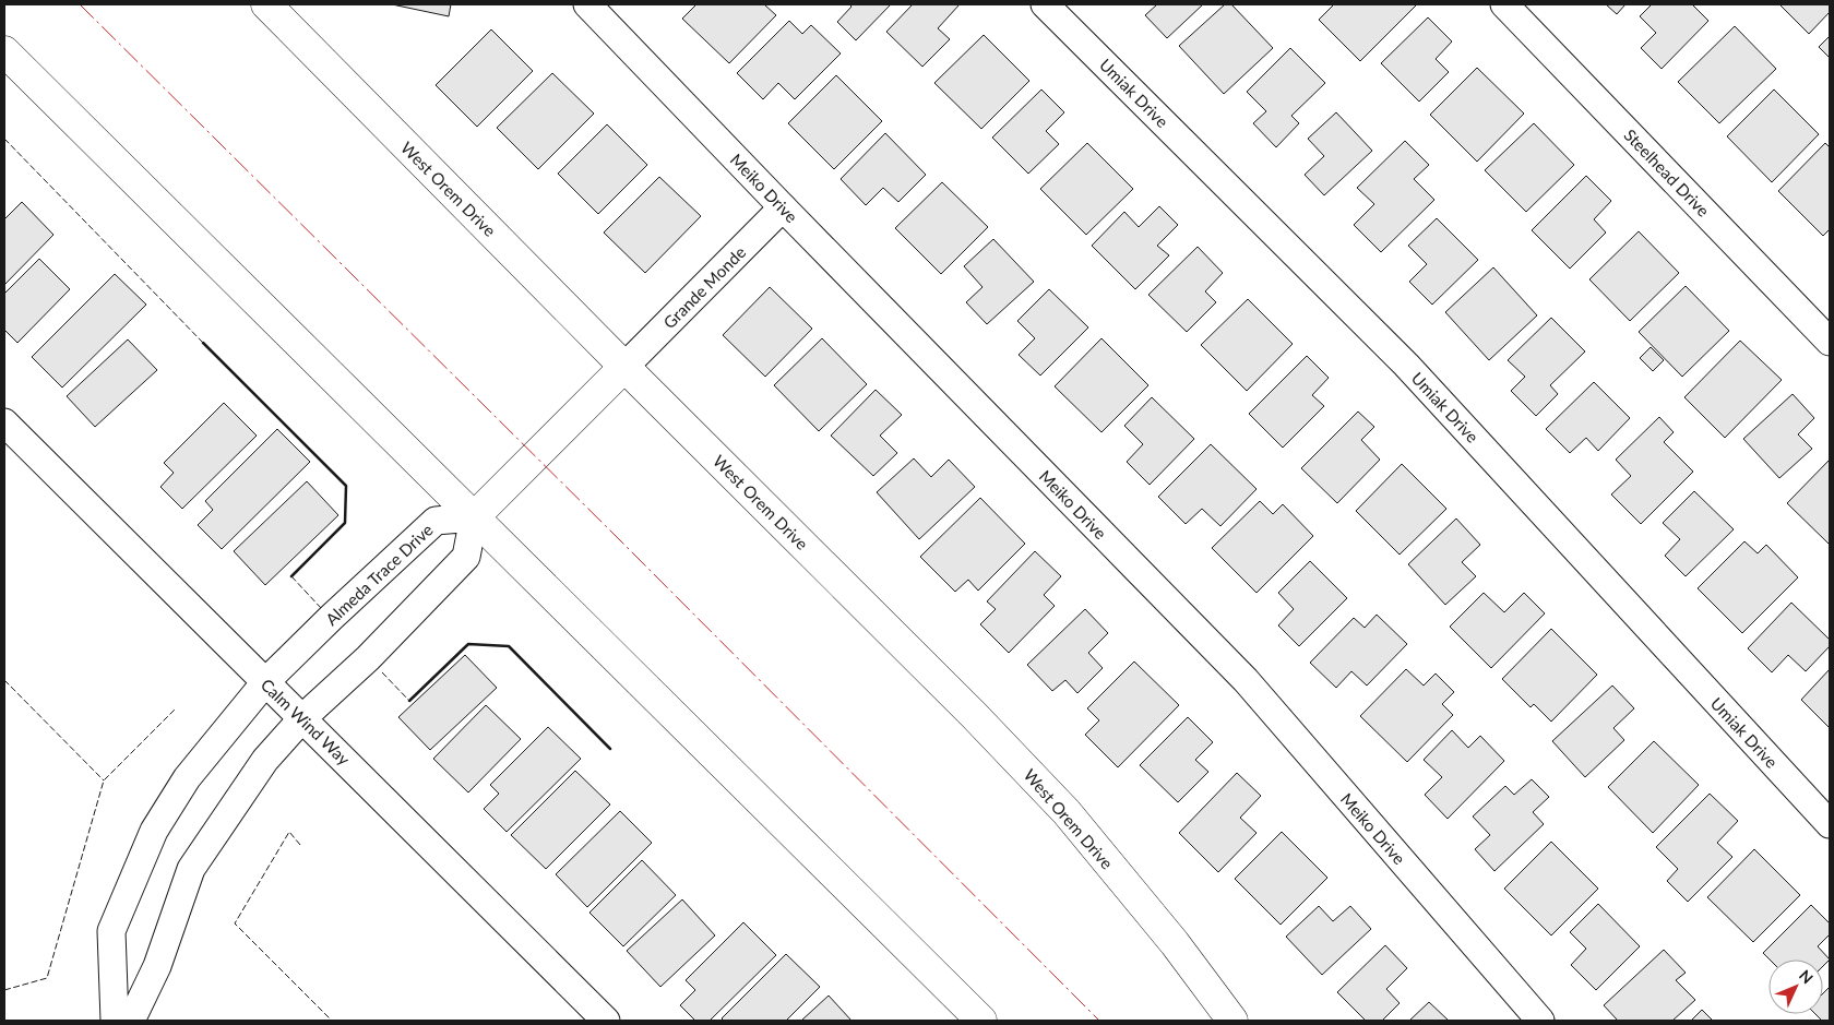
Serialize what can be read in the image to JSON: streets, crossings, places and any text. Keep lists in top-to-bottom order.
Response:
{
  "streets": {
    "main road": ["West Orem Drive"],
    "street": [
      "Umiak Drive",
      "Steelhead Drive",
      "Meiko Drive",
      "Grande Monde",
      "Almeda Trace Drive",
      "Calm Wind Way"
    ]
  },
  "crossings": [
    ["Meiko Drive", "Grande Monde"],
    ["West Orem Drive", "Grande Monde"],
    ["Almeda Trace Drive", "Calm Wind Way"]
  ],
  "north": "top right"
}
